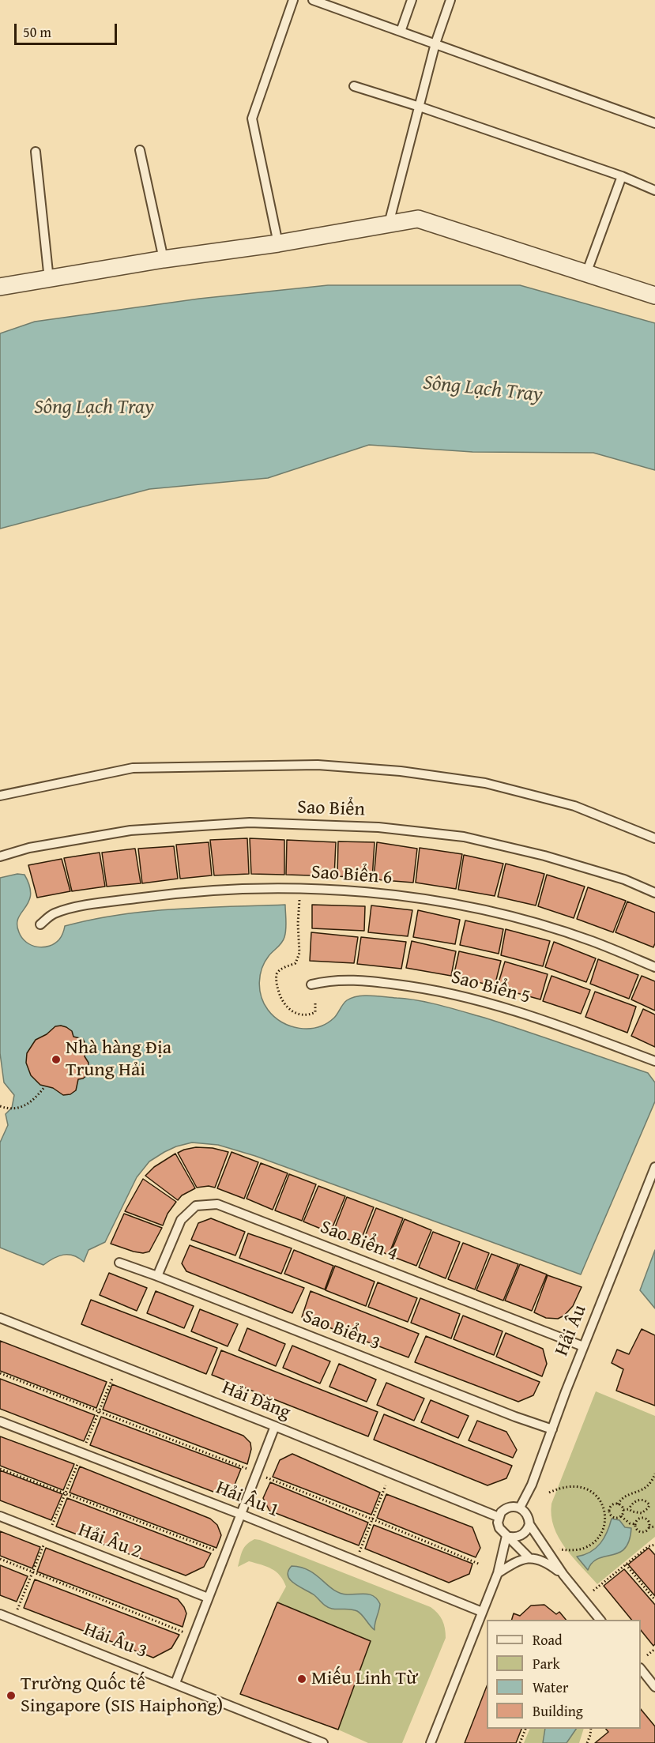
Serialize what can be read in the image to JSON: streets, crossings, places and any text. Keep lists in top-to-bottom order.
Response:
{
  "streets": {
    "lane": [
      "Sao Biển",
      "Sao Biển 6",
      "Sao Biển 5",
      "Sao Biển 4",
      "Sao Biển 3",
      "Hải Âu",
      "Hải Đăng",
      "Hải Âu 1",
      "Hải Âu 2",
      "Hải Âu 3"
    ]
  },
  "crossings": [
    ["Sao Biển 4", "Sao Biển 3"],
    ["Sao Biển 4", "Hải Âu"],
    ["Sao Biển 3", "Hải Âu"],
    ["Hải Âu", "Hải Đăng"]
  ],
  "water": ["Sông Lạch Tray"],
  "places": ["Nhà hàng Địa Trung Hải", "Miếu Linh Từ", "Trường Quốc tế Singapore (SIS Haiphong)"],
  "legend": [
    "Road",
    "Park",
    "Water",
    "Building"
  ],
  "scale_bar": "50 m"
}
